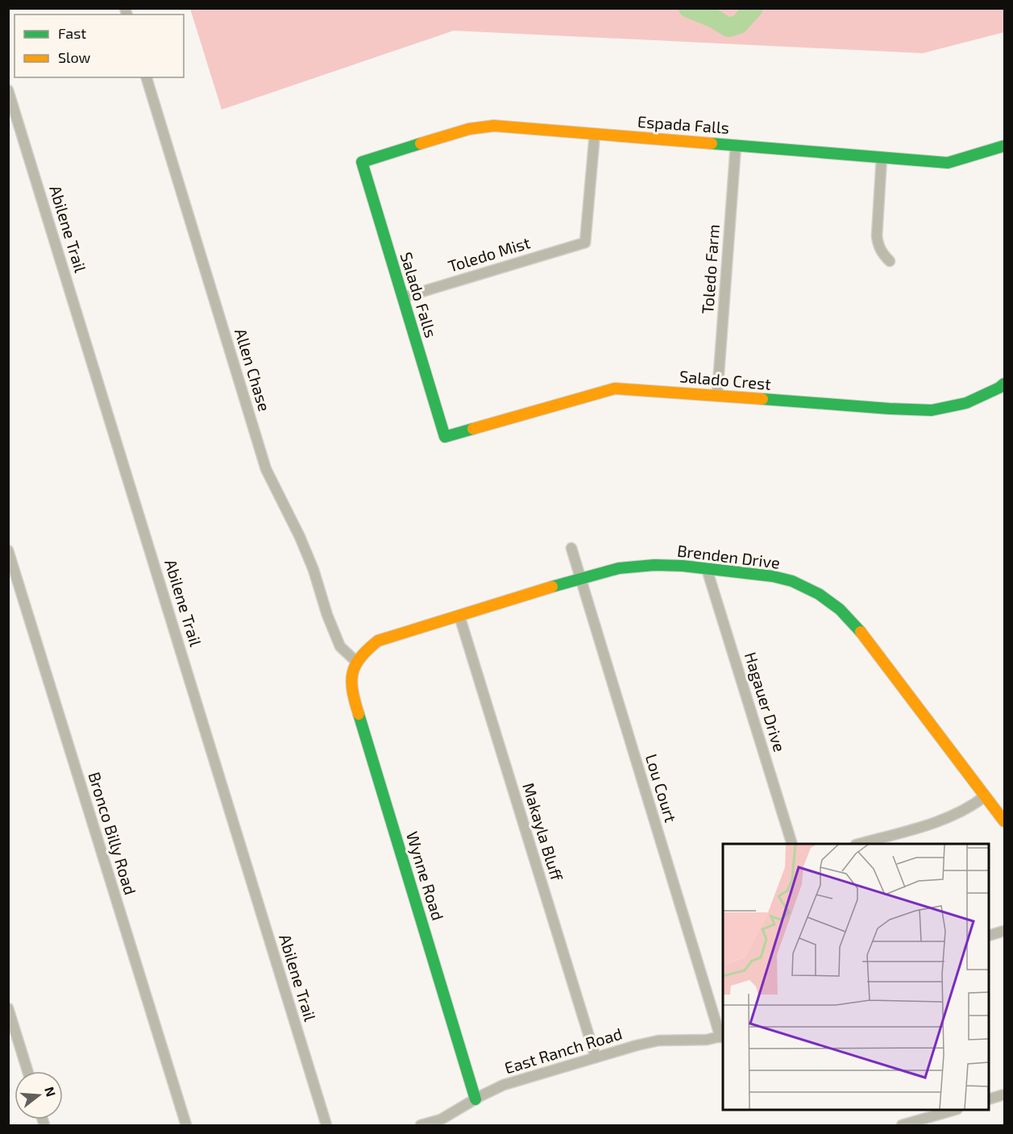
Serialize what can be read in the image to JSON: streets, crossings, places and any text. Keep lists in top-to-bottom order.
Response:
{
  "streets": {
    "street": [
      "Espada Falls",
      "Abilene Trail",
      "Toledo Mist",
      "Toledo Farm",
      "Salado Falls",
      "Allen Chase",
      "Salado Crest",
      "Brenden Drive",
      "Hagauer Drive",
      "Lou Court",
      "Makayla Bluff",
      "Bronco Billy Road",
      "Wynne Road",
      "East Ranch Road"
    ]
  },
  "crossings": [
    ["Espada Falls", "Toledo Mist"],
    ["Espada Falls", "Toledo Farm"],
    ["Espada Falls", "Salado Falls"],
    ["Toledo Mist", "Salado Falls"],
    ["Toledo Farm", "Salado Crest"],
    ["Salado Falls", "Salado Crest"],
    ["Allen Chase", "Brenden Drive"],
    ["Allen Chase", "Wynne Road"],
    ["Brenden Drive", "Hagauer Drive"],
    ["Brenden Drive", "Lou Court"],
    ["Brenden Drive", "Makayla Bluff"],
    ["Brenden Drive", "Wynne Road"],
    ["Lou Court", "East Ranch Road"],
    ["Makayla Bluff", "East Ranch Road"],
    ["Wynne Road", "East Ranch Road"]
  ],
  "legend": ["Fast", "Slow"],
  "north": "right"
}
